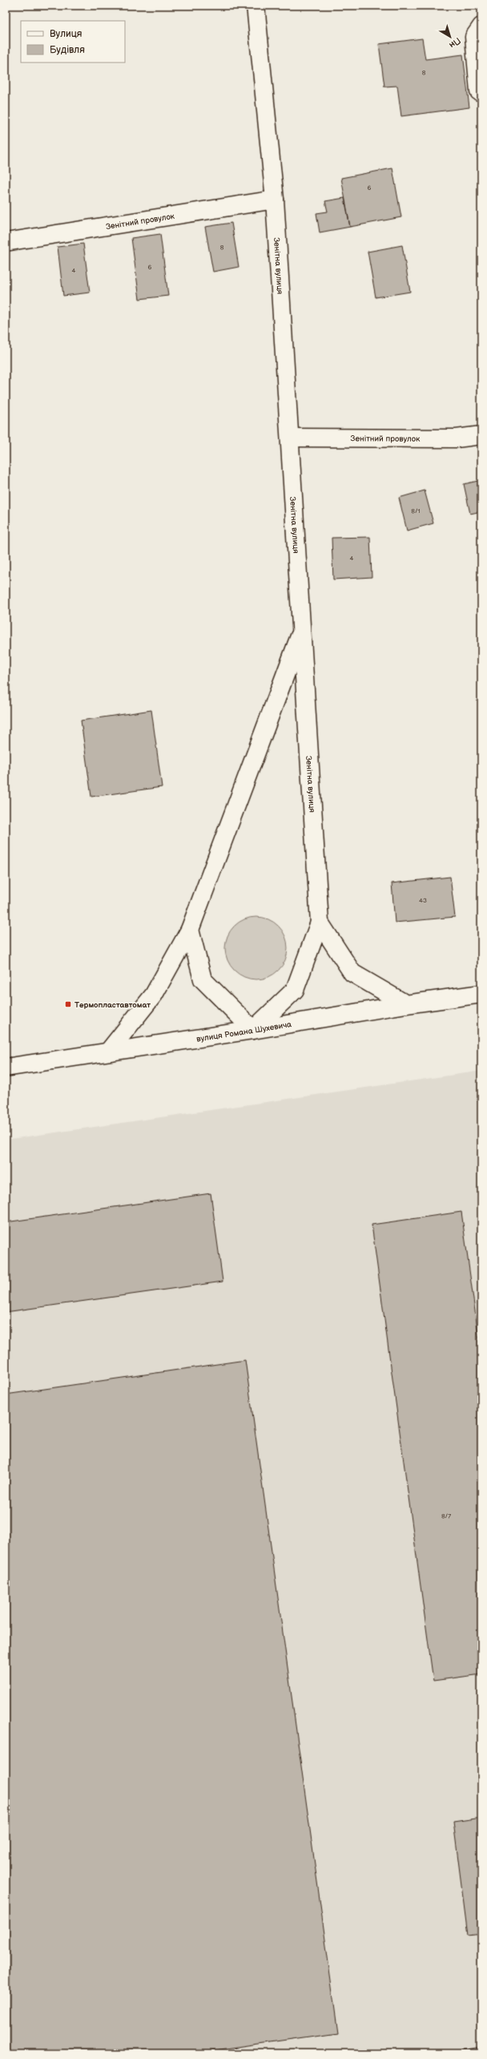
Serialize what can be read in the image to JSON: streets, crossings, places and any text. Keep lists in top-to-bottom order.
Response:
{
  "streets": {
    "street": ["Зенітний провулок", "Зенітна вулиця", "вулиця Романа Шухевича"]
  },
  "crossings": [
    ["Зенітний провулок", "Зенітна вулиця"],
    ["Зенітна вулиця", "вулиця Романа Шухевича"]
  ],
  "places": {
    "transit": ["Термопластавтомат"]
  },
  "house_numbers": [
    "8",
    "6",
    "8",
    "6",
    "4",
    "8/1",
    "4",
    "43",
    "8/7"
  ],
  "legend": ["Вулиця", "Будівля"],
  "north": "bottom right"
}
